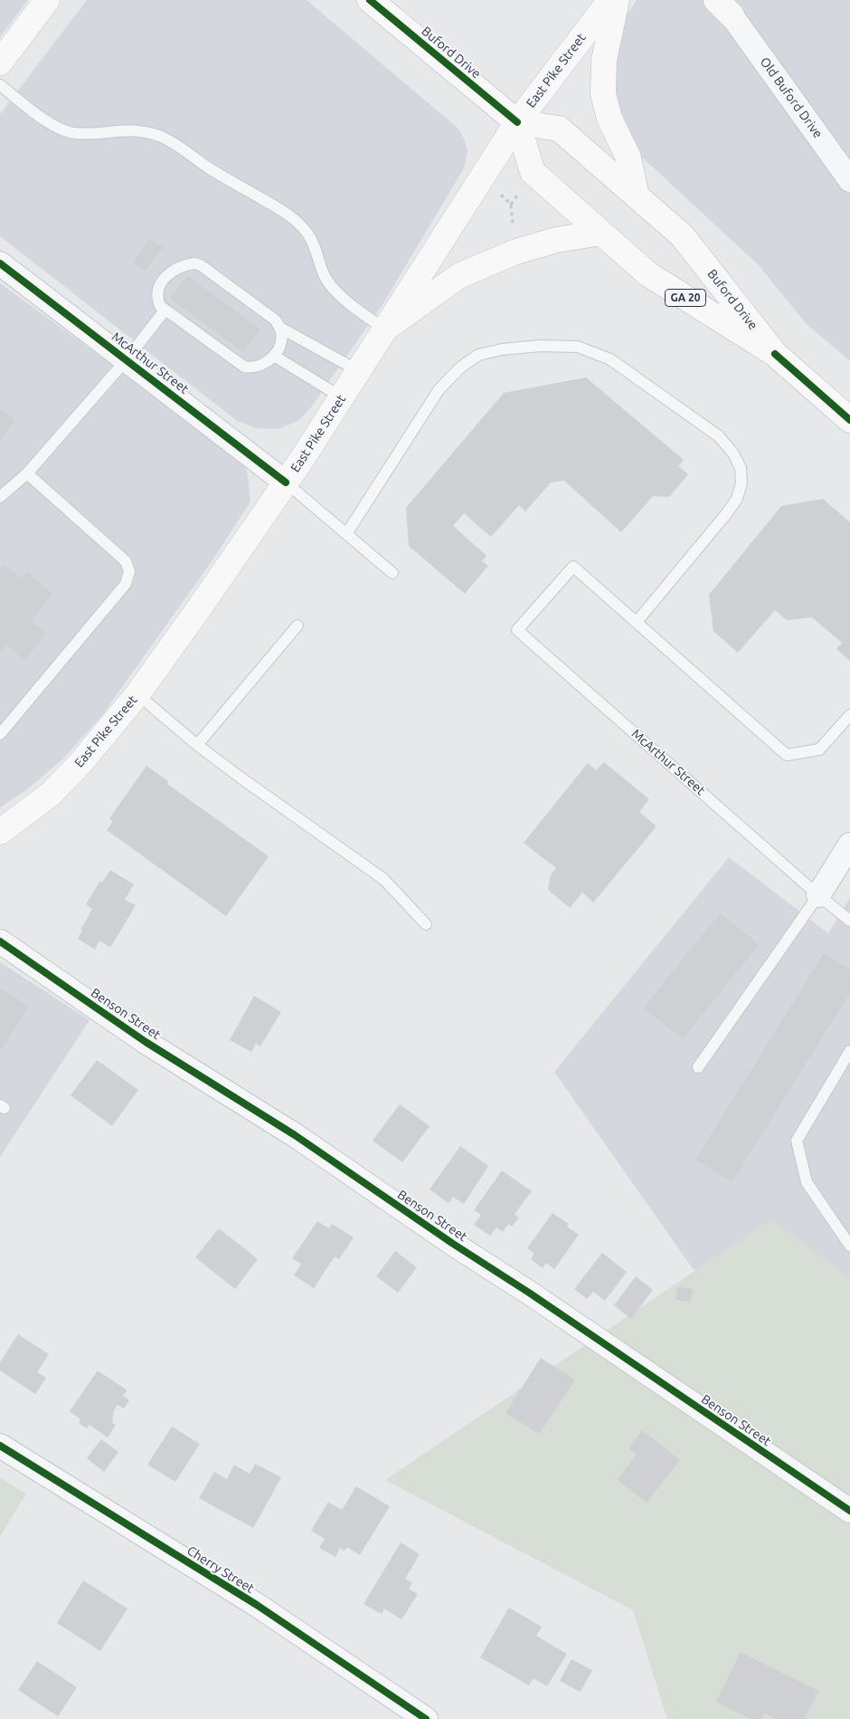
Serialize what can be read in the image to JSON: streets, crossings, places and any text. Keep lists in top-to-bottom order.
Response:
{
  "streets": {
    "main road": ["Buford Drive", "East Pike Street", "GA 20"],
    "street": [
      "Old Buford Drive",
      "McArthur Street",
      "Benson Street",
      "Cherry Street"
    ]
  },
  "crossings": [
    ["Buford Drive", "East Pike Street"],
    ["East Pike Street", "McArthur Street"]
  ]
}
